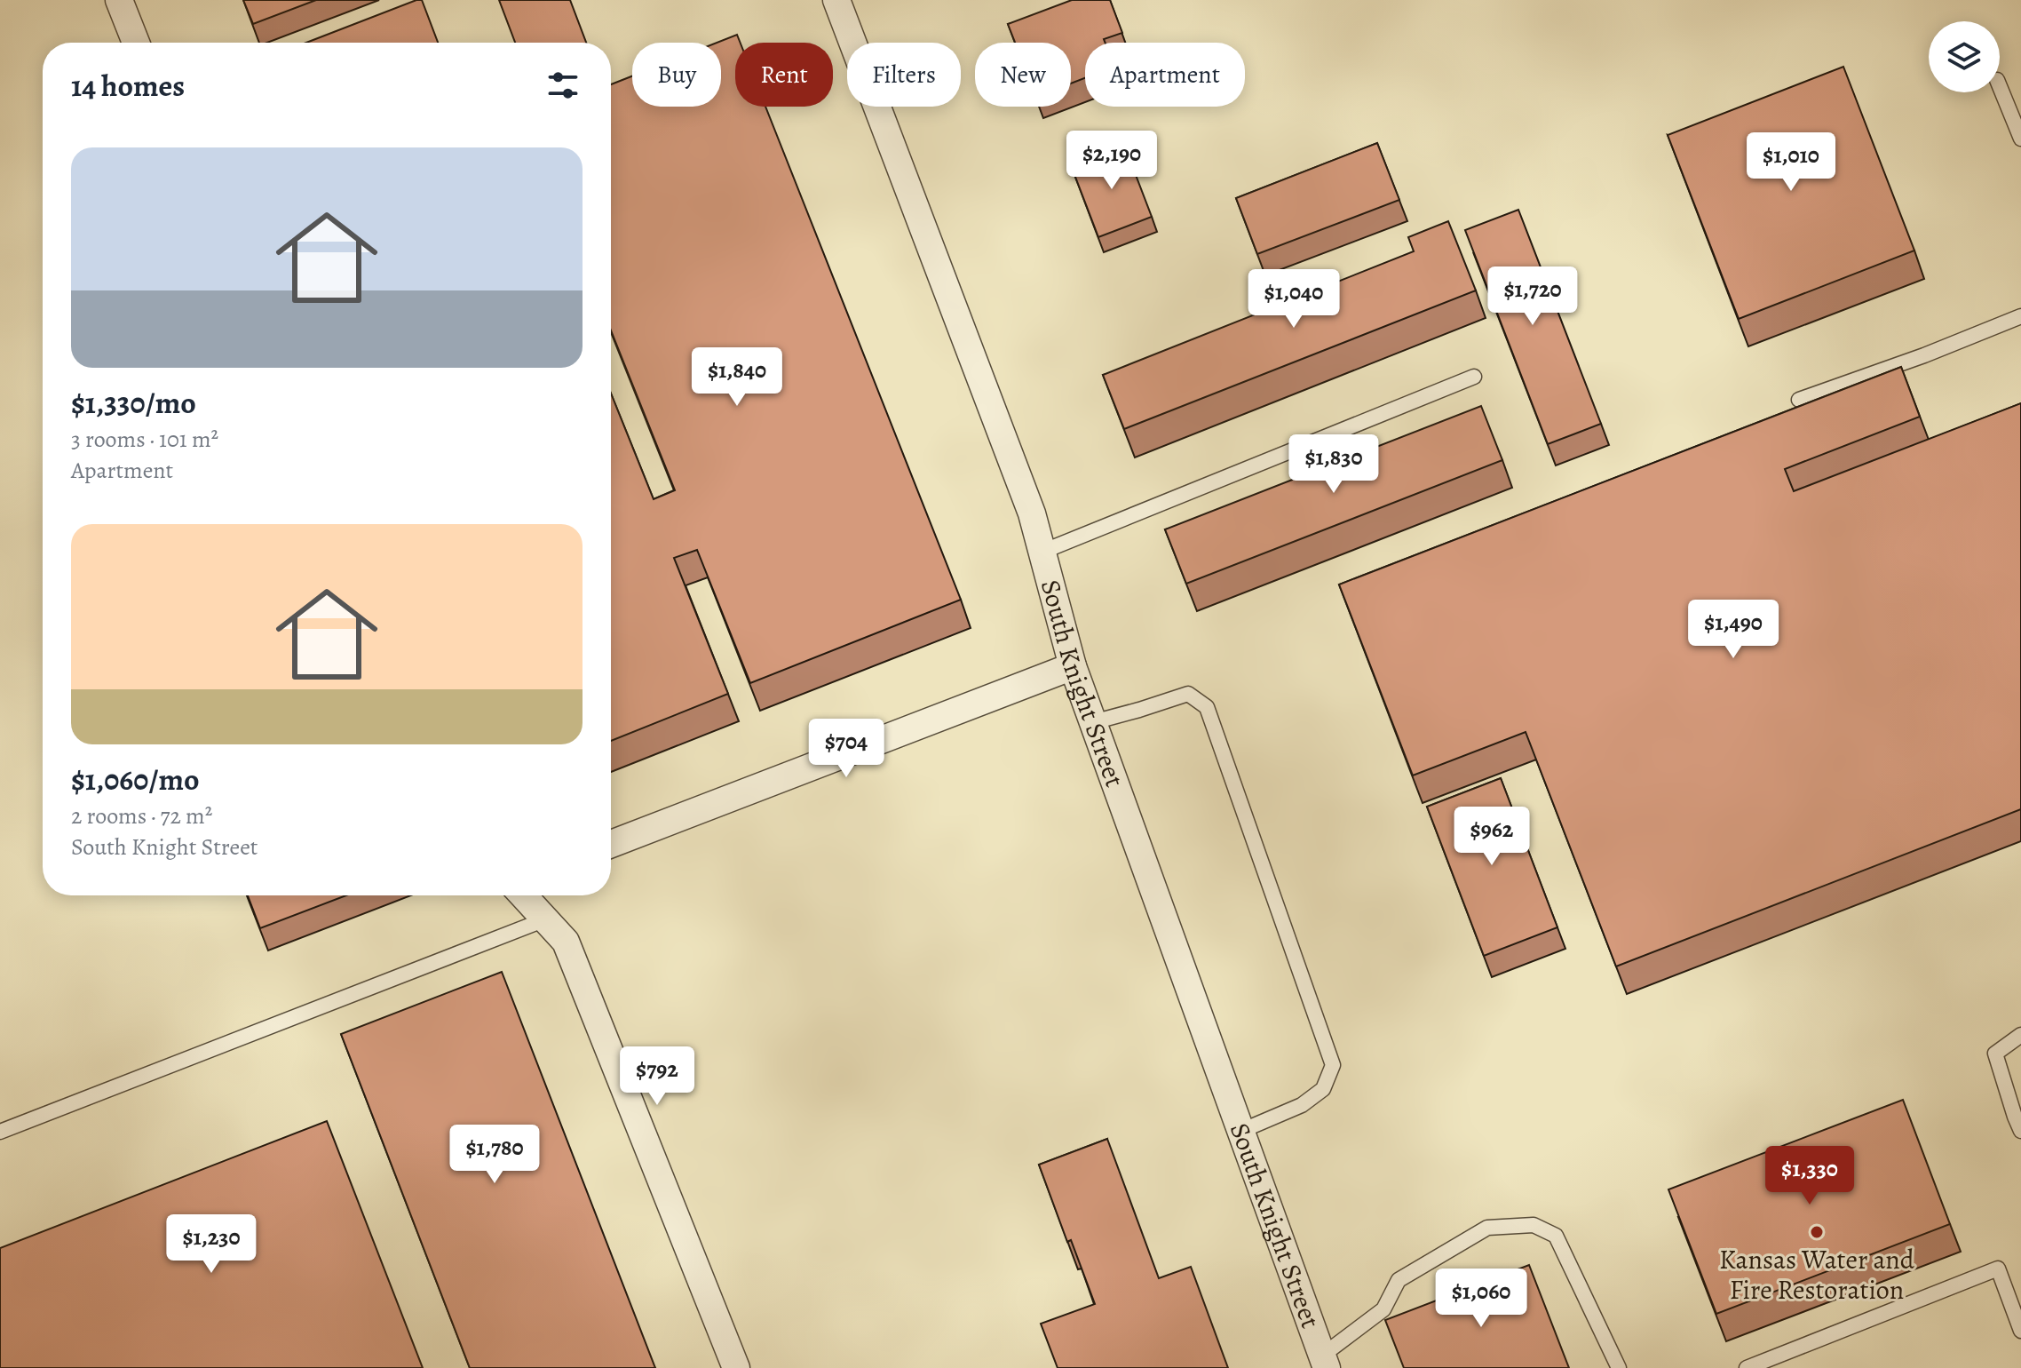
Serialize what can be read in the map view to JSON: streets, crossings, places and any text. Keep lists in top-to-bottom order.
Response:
{
  "streets": {
    "street": ["South Knight Street"]
  },
  "places": ["Kansas Water and Fire Restoration"],
  "page": {
    "chip": [
      "Buy",
      "Rent",
      "Filters",
      "New",
      "Apartment"
    ],
    "heading": "14 homes",
    "list": [
      {
        "name": "$1,330/mo",
        "note": "3 rooms · 101 m² · Apartment"
      },
      {
        "name": "$1,060/mo",
        "note": "2 rooms · 72 m² · South Knight Street"
      }
    ],
    "price": [
      "$2,190",
      "$1,010",
      "$1,720",
      "$1,040",
      "$1,840",
      "$1,830",
      "$1,490",
      "$704",
      "$962",
      "$792",
      "$1,780",
      "$1,330",
      "$1,230",
      "$1,060"
    ]
  }
}
